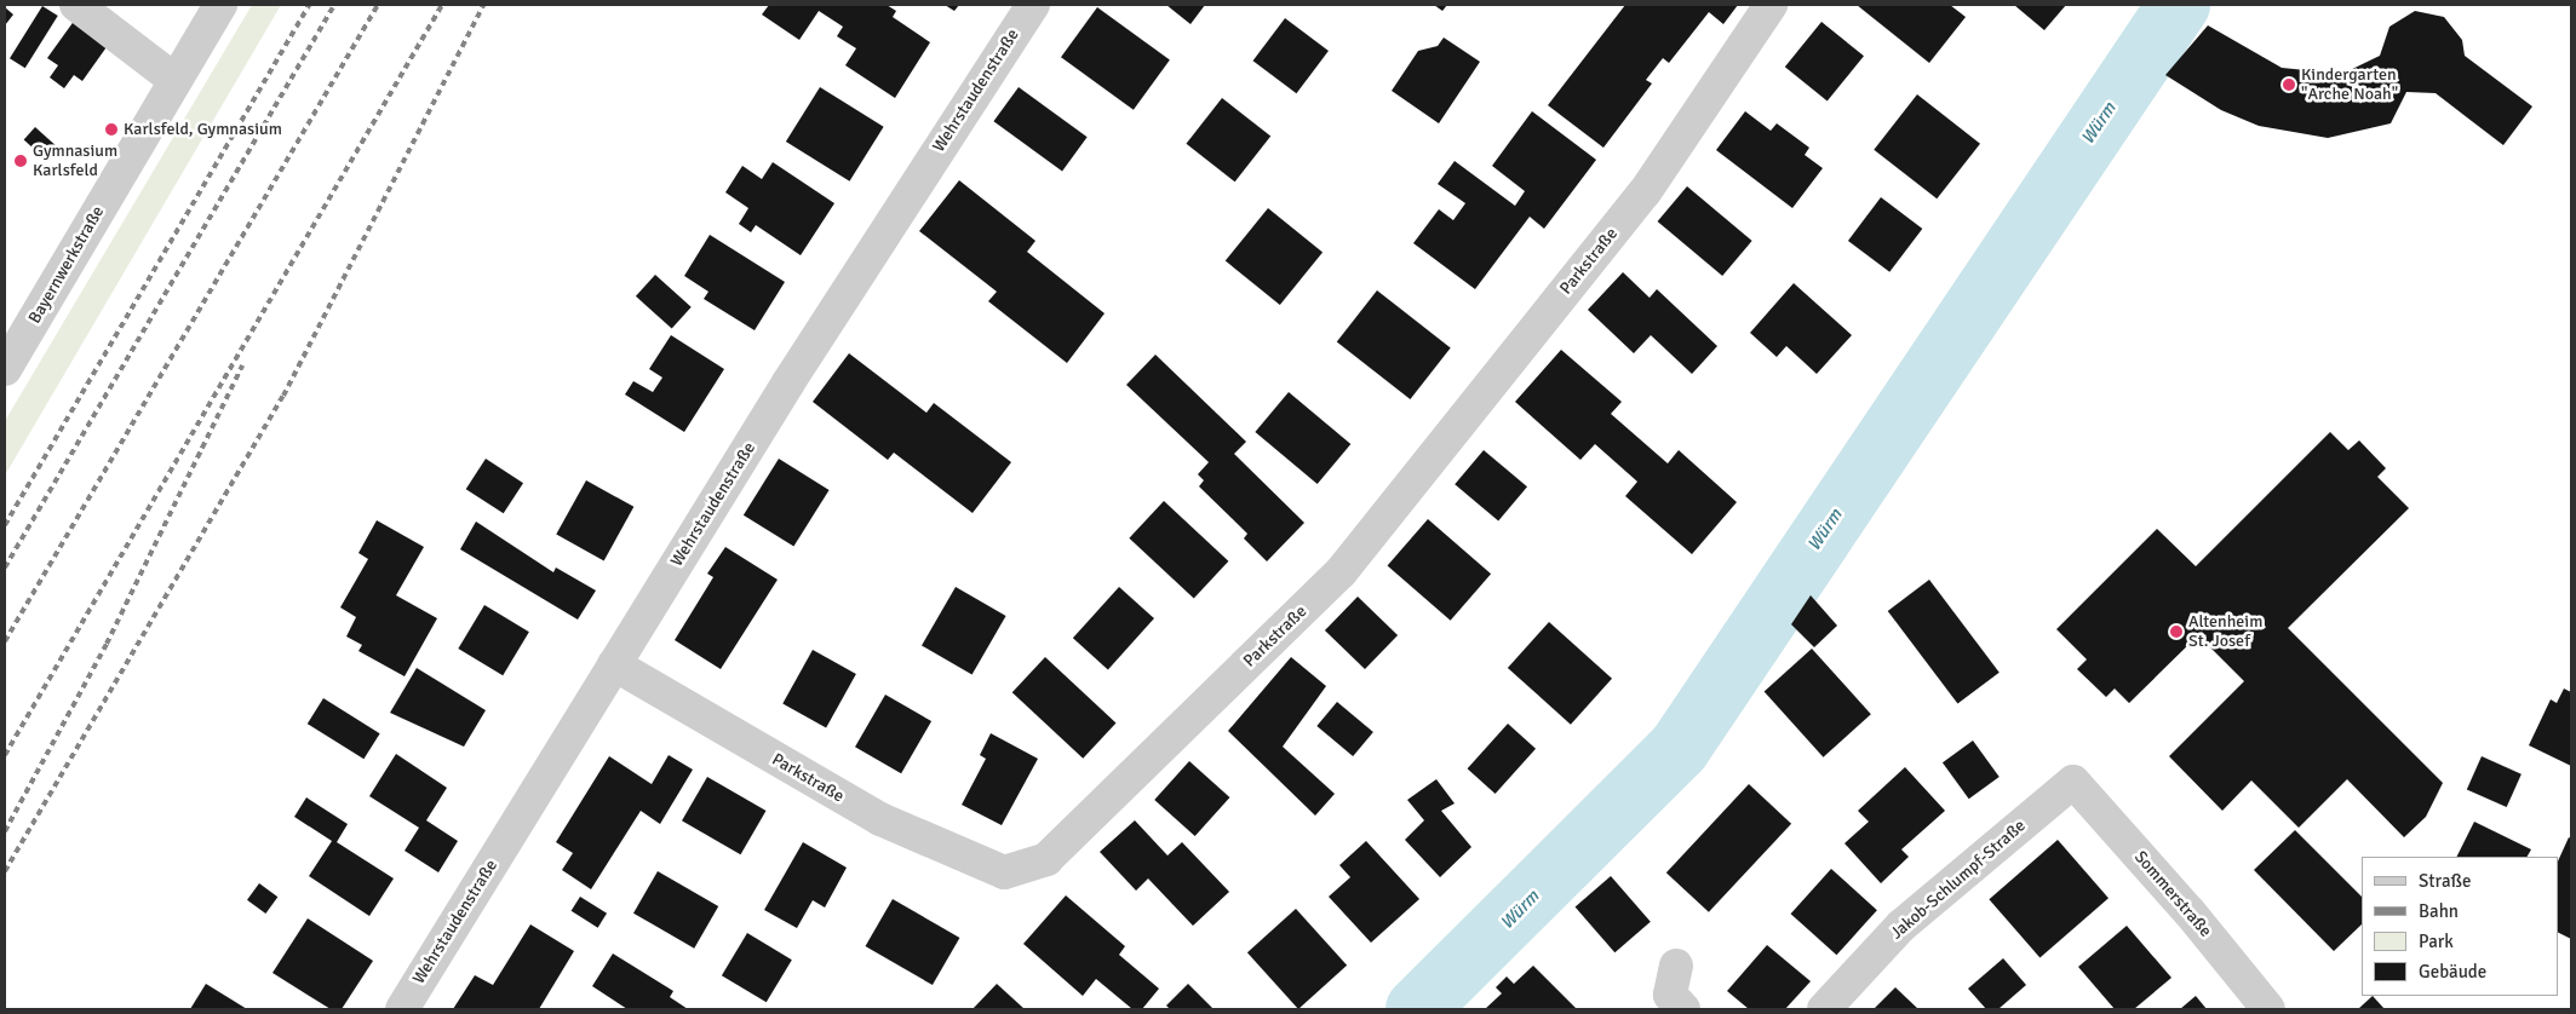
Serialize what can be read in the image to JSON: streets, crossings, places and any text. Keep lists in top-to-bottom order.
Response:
{
  "streets": {
    "street": [
      "Wehrstaudenstraße",
      "Parkstraße",
      "Bayernwerkstraße",
      "Jakob-Schlumpf-Straße",
      "Sommerstraße"
    ]
  },
  "crossings": [
    ["Wehrstaudenstraße", "Parkstraße"],
    ["Jakob-Schlumpf-Straße", "Sommerstraße"]
  ],
  "water": ["Würm"],
  "places": [
    "Kindergarten \"Arche Noah\"",
    "Karlsfeld, Gymnasium",
    "Gymnasium Karlsfeld",
    "Altenheim St. Josef"
  ],
  "legend": [
    "Straße",
    "Bahn",
    "Park",
    "Gebäude"
  ]
}
